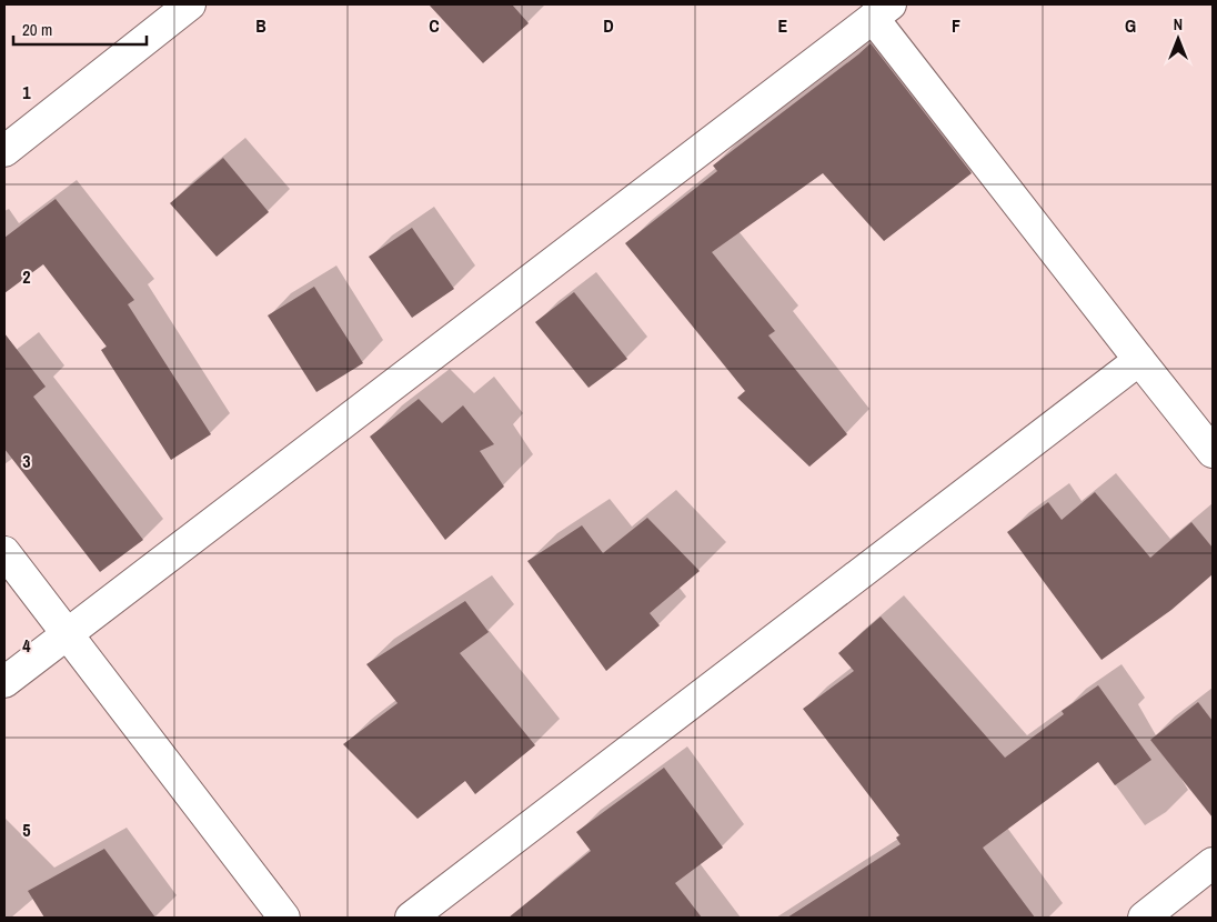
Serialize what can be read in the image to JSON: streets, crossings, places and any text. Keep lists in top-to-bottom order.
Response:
{
  "scale_bar": "20 m",
  "north": "top",
  "grid": {
    "columns": [
      "B",
      "C",
      "D",
      "E",
      "F",
      "G"
    ],
    "rows": [
      "1",
      "2",
      "3",
      "4",
      "5"
    ]
  }
}
